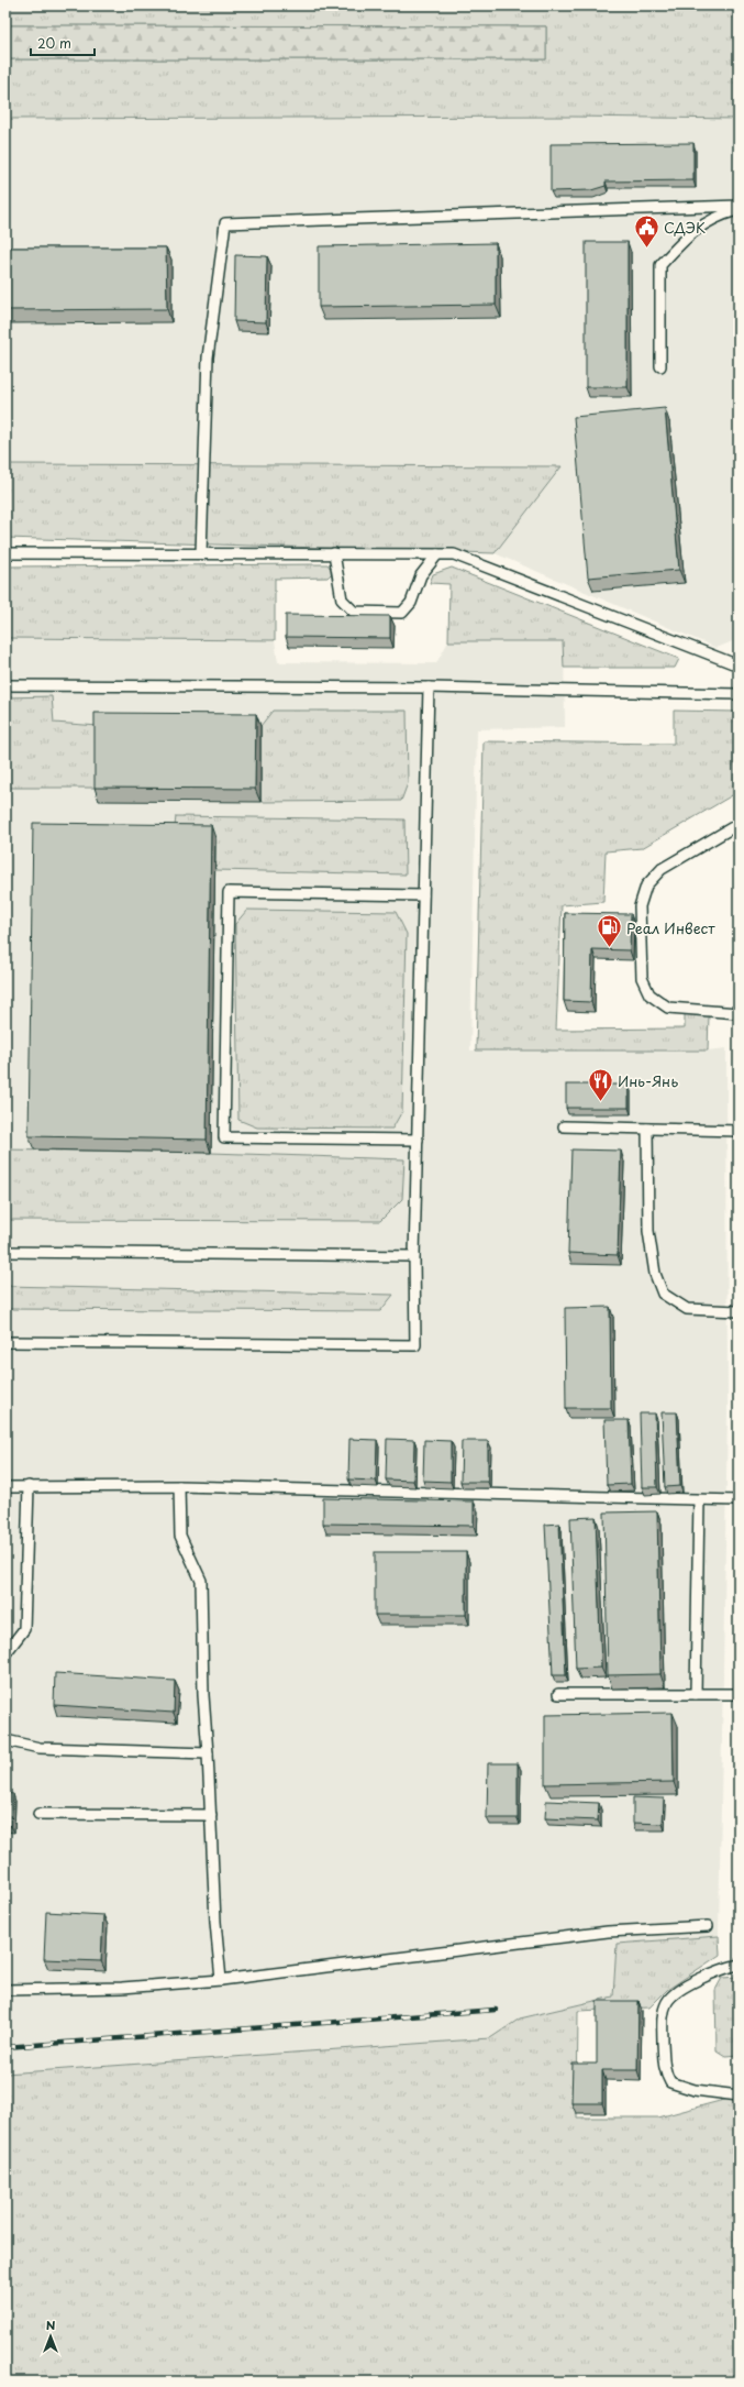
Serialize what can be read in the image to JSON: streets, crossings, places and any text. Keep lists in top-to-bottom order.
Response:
{
  "places": {
    "public building": ["СДЭК"],
    "fuel station": ["Реал Инвест"],
    "restaurant": ["Инь-Янь"]
  },
  "scale_bar": "20 m",
  "north": "top"
}
